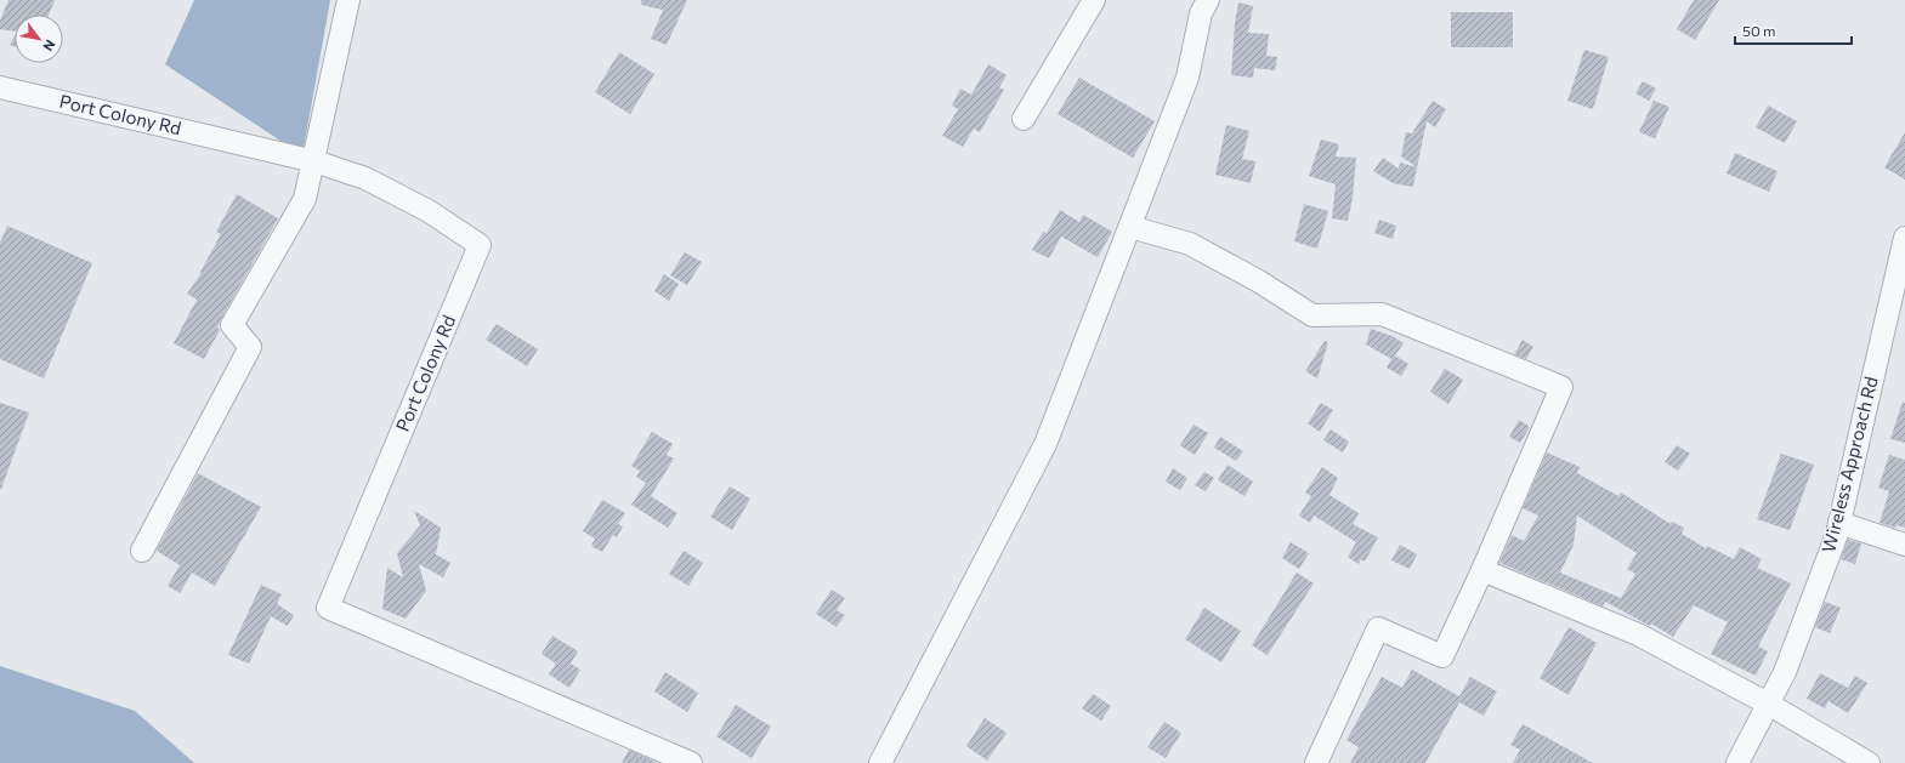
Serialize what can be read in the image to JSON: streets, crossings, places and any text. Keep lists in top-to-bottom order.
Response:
{
  "streets": {
    "street": ["Port Colony Rd", "Wireless Approach Rd"]
  },
  "scale_bar": "50 m",
  "north": "bottom right"
}
